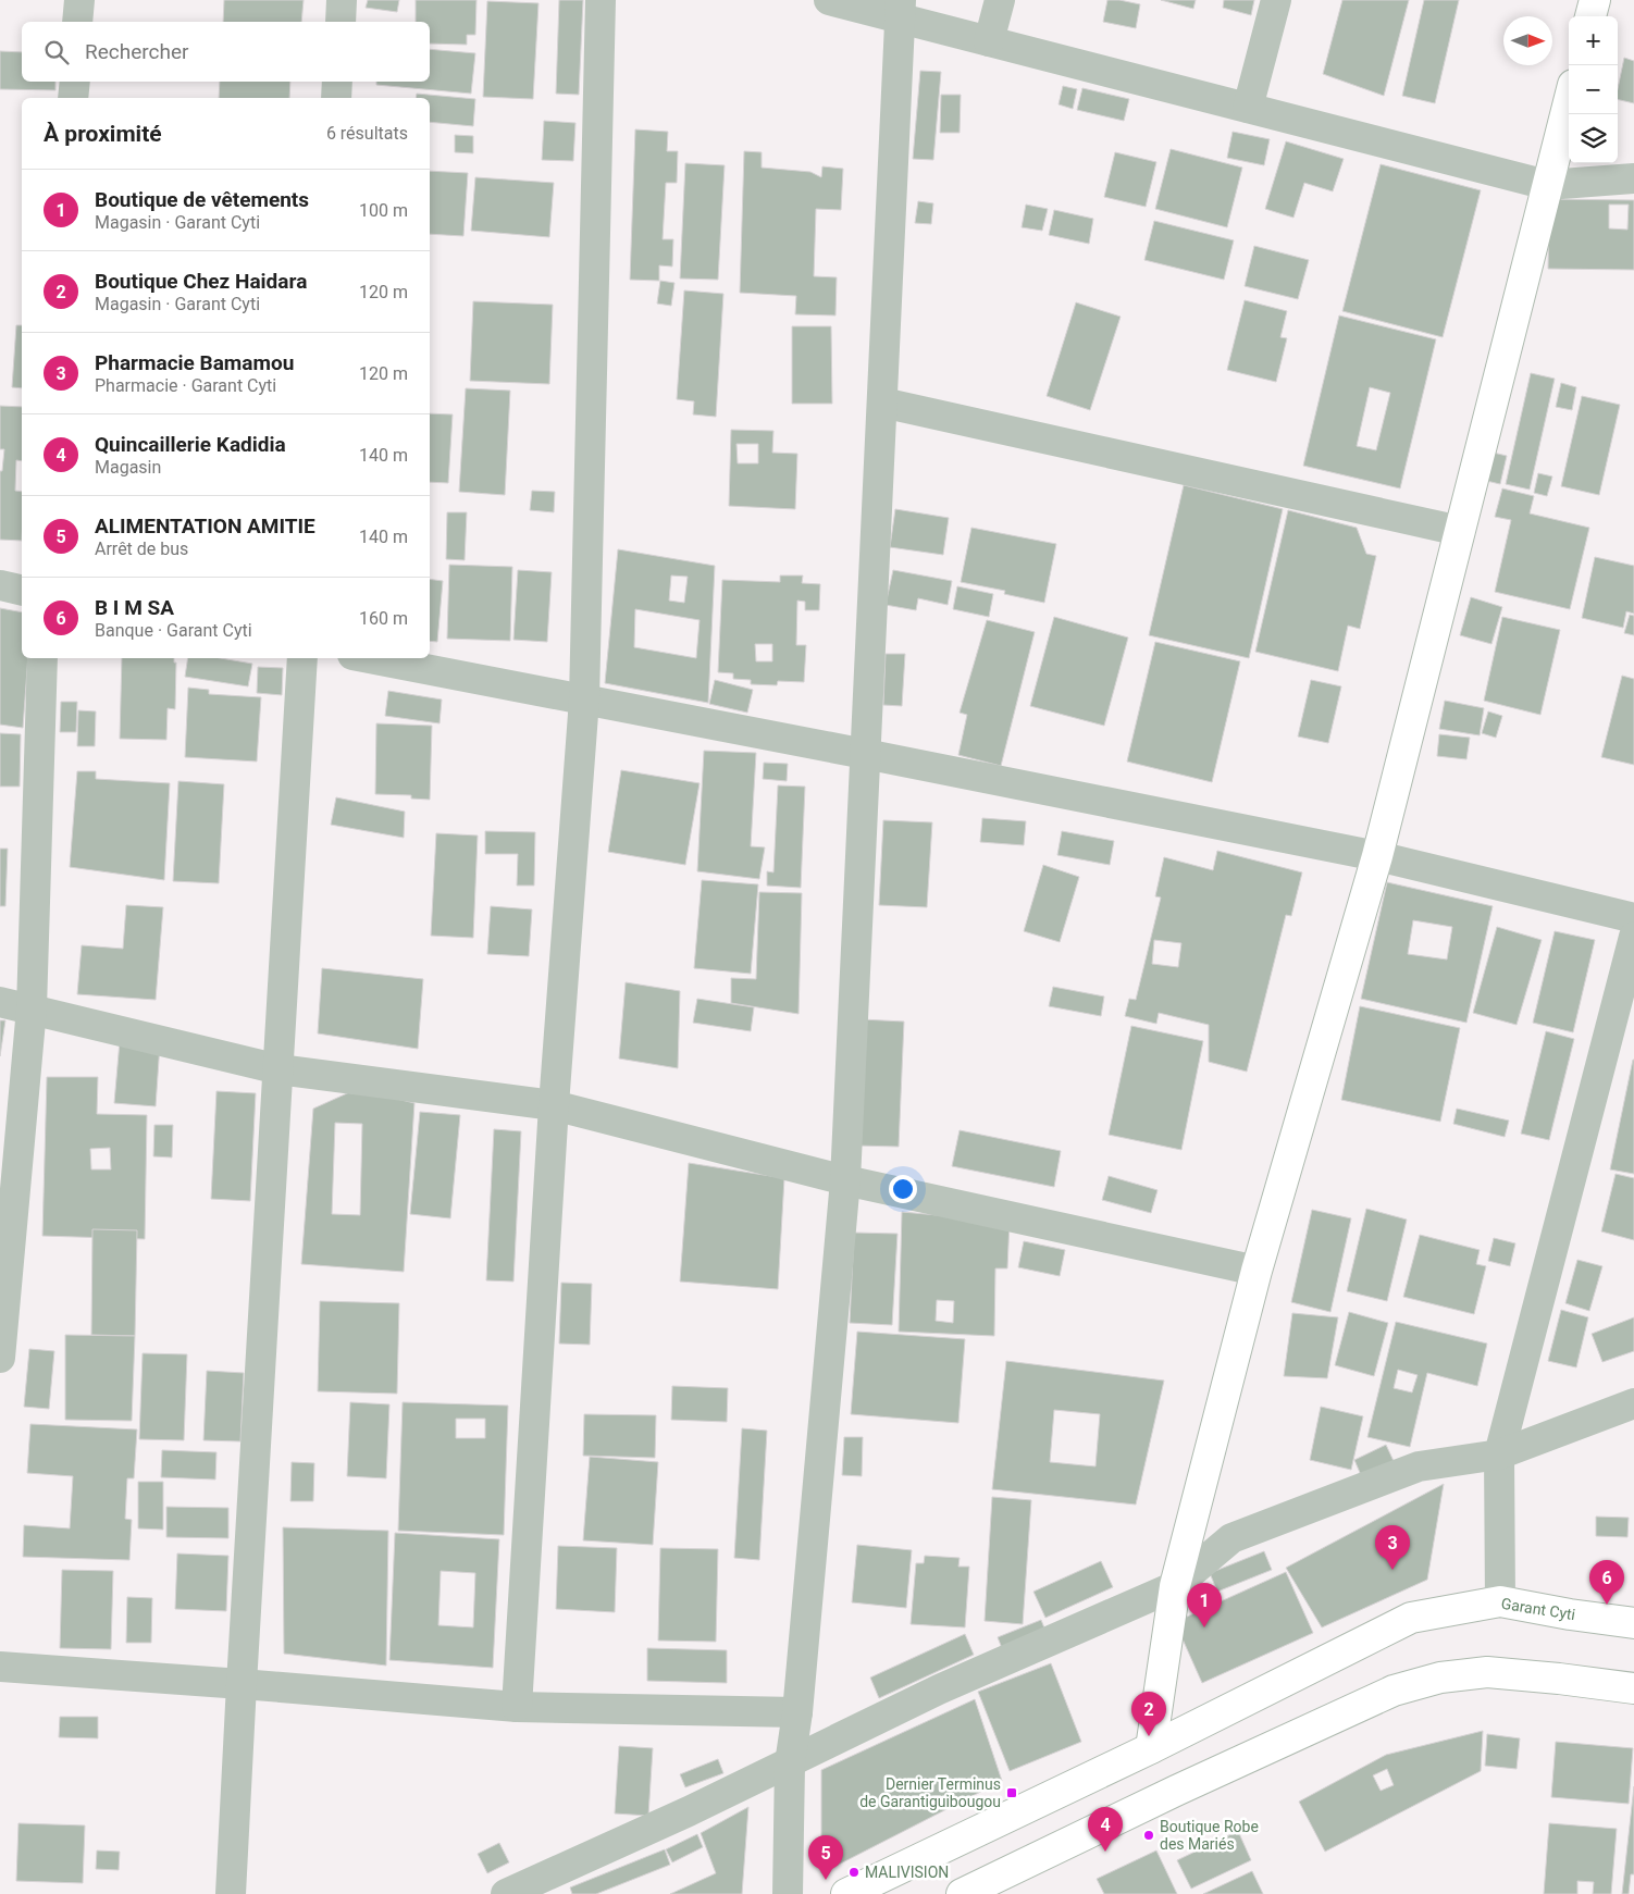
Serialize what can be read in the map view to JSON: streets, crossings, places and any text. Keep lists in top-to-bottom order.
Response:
{
  "streets": {
    "street": ["Garant Cyti"]
  },
  "places": {
    "transit": ["Dernier Terminus de Garantiguibougou"],
    "other": ["Boutique Robe des Mariés", "MALIVISION"]
  },
  "north": "right",
  "page": {
    "map_buttons": ["+", "−"],
    "search": "Rechercher",
    "heading": ["À proximité", "6 résultats"],
    "list": [
      {
        "mark": "1",
        "name": "Boutique de vêtements",
        "note": "Magasin · Garant Cyti",
        "value": "100 m"
      },
      {
        "mark": "2",
        "name": "Boutique Chez Haidara",
        "note": "Magasin · Garant Cyti",
        "value": "120 m"
      },
      {
        "mark": "3",
        "name": "Pharmacie Bamamou",
        "note": "Pharmacie · Garant Cyti",
        "value": "120 m"
      },
      {
        "mark": "4",
        "name": "Quincaillerie Kadidia",
        "note": "Magasin",
        "value": "140 m"
      },
      {
        "mark": "5",
        "name": "ALIMENTATION AMITIE",
        "note": "Arrêt de bus",
        "value": "140 m"
      },
      {
        "mark": "6",
        "name": "B I M SA",
        "note": "Banque · Garant Cyti",
        "value": "160 m"
      }
    ],
    "pins": [
      "3",
      "6",
      "1",
      "2",
      "4",
      "5"
    ]
  }
}
